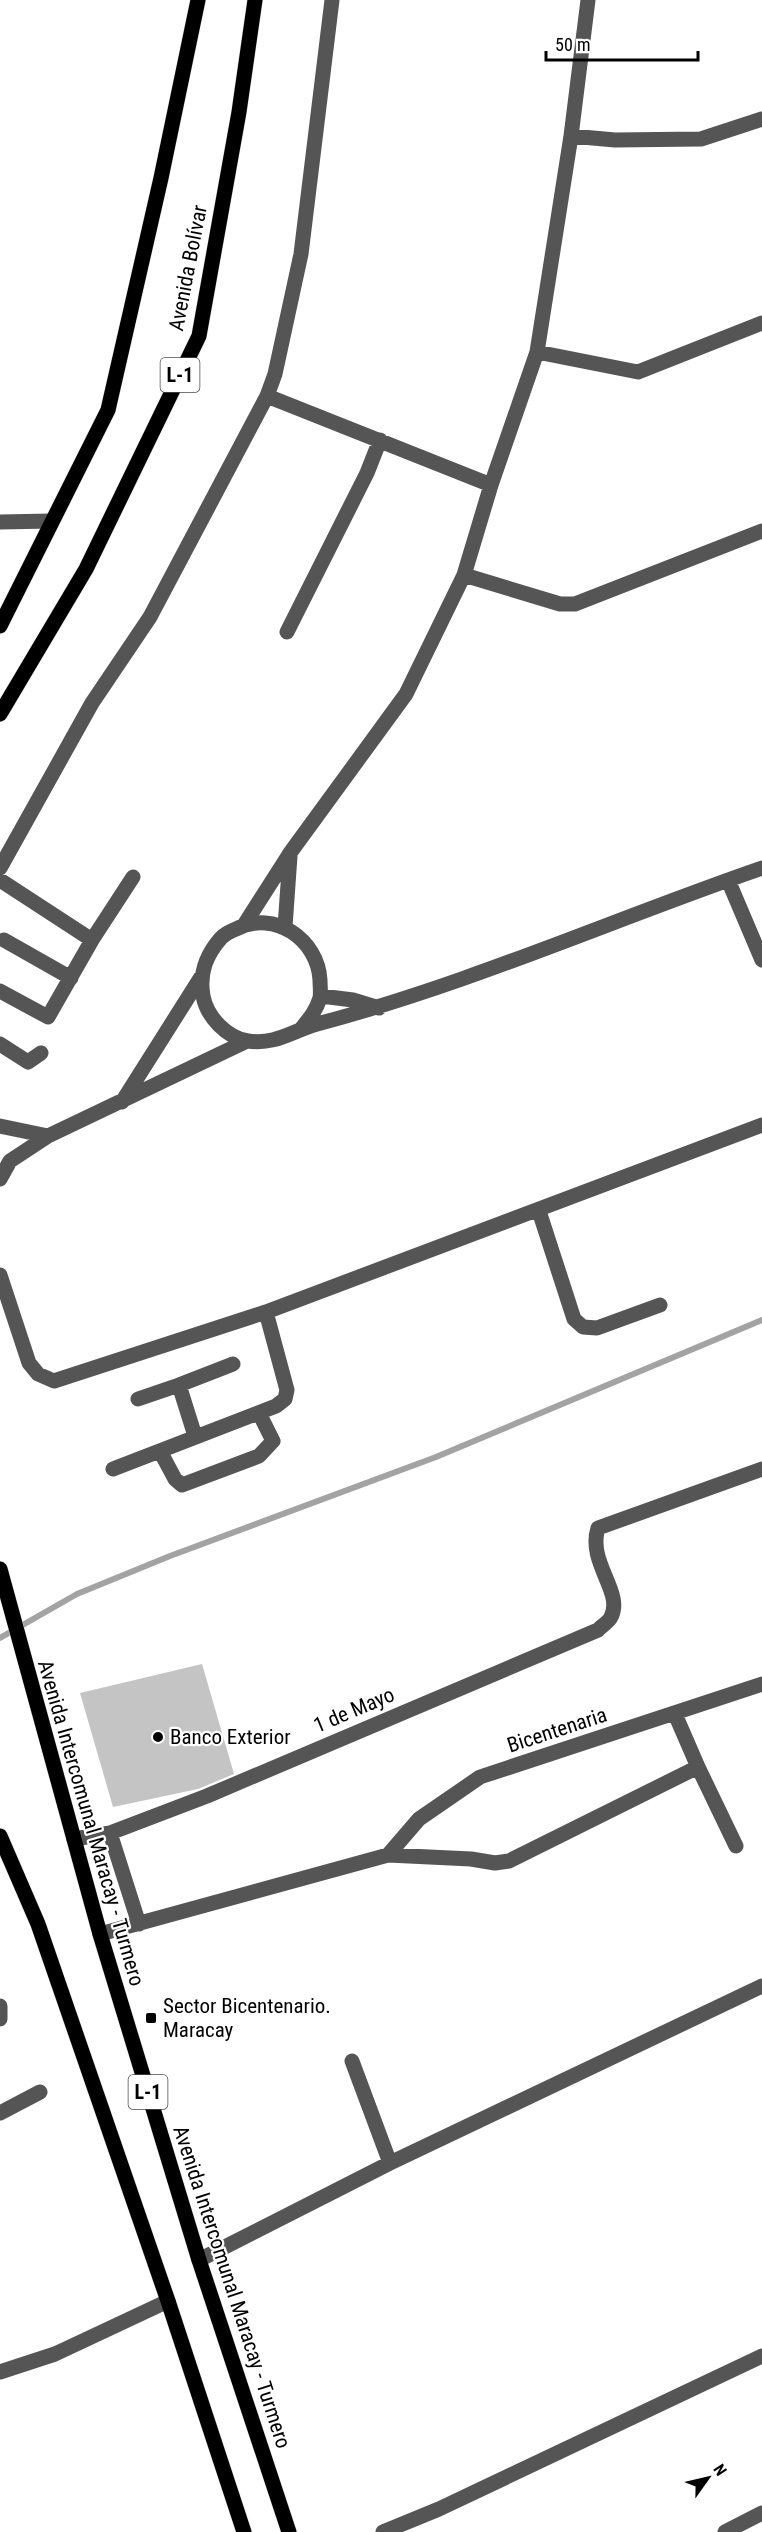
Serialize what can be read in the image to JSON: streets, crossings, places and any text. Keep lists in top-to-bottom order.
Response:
{
  "streets": {
    "main road": ["Avenida Bolívar", "L-1", "Avenida Intercomunal Maracay - Turmero"],
    "street": ["1 de Mayo", "Bicentenaria"]
  },
  "crossings": [
    ["1 de Mayo", "Avenida Intercomunal Maracay - Turmero"]
  ],
  "places": {
    "other": ["Banco Exterior"],
    "transit": ["Sector Bicentenario. Maracay"]
  },
  "scale_bar": "50 m",
  "north": "top right"
}
